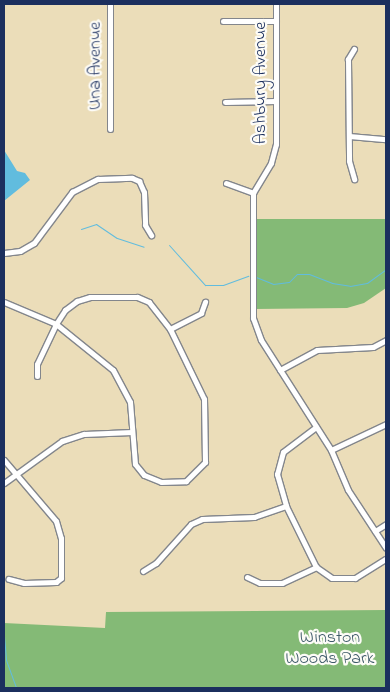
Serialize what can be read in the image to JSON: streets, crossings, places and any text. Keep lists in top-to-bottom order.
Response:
{
  "streets": {
    "street": ["Una Avenue", "Ashbury Avenue"]
  },
  "parks": ["Winston Woods Park"]
}
